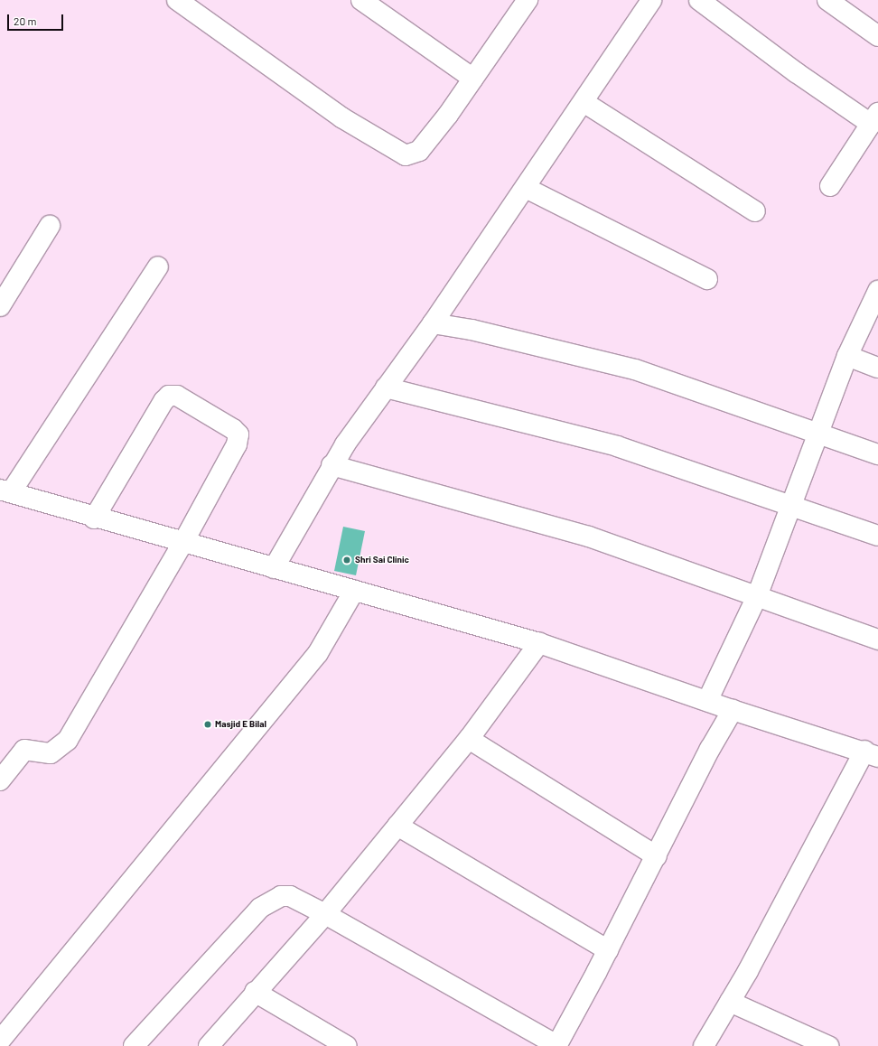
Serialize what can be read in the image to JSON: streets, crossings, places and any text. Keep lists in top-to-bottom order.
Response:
{
  "places": ["Shri Sai Clinic", "Masjid E Bilal"],
  "scale_bar": "20 m"
}
